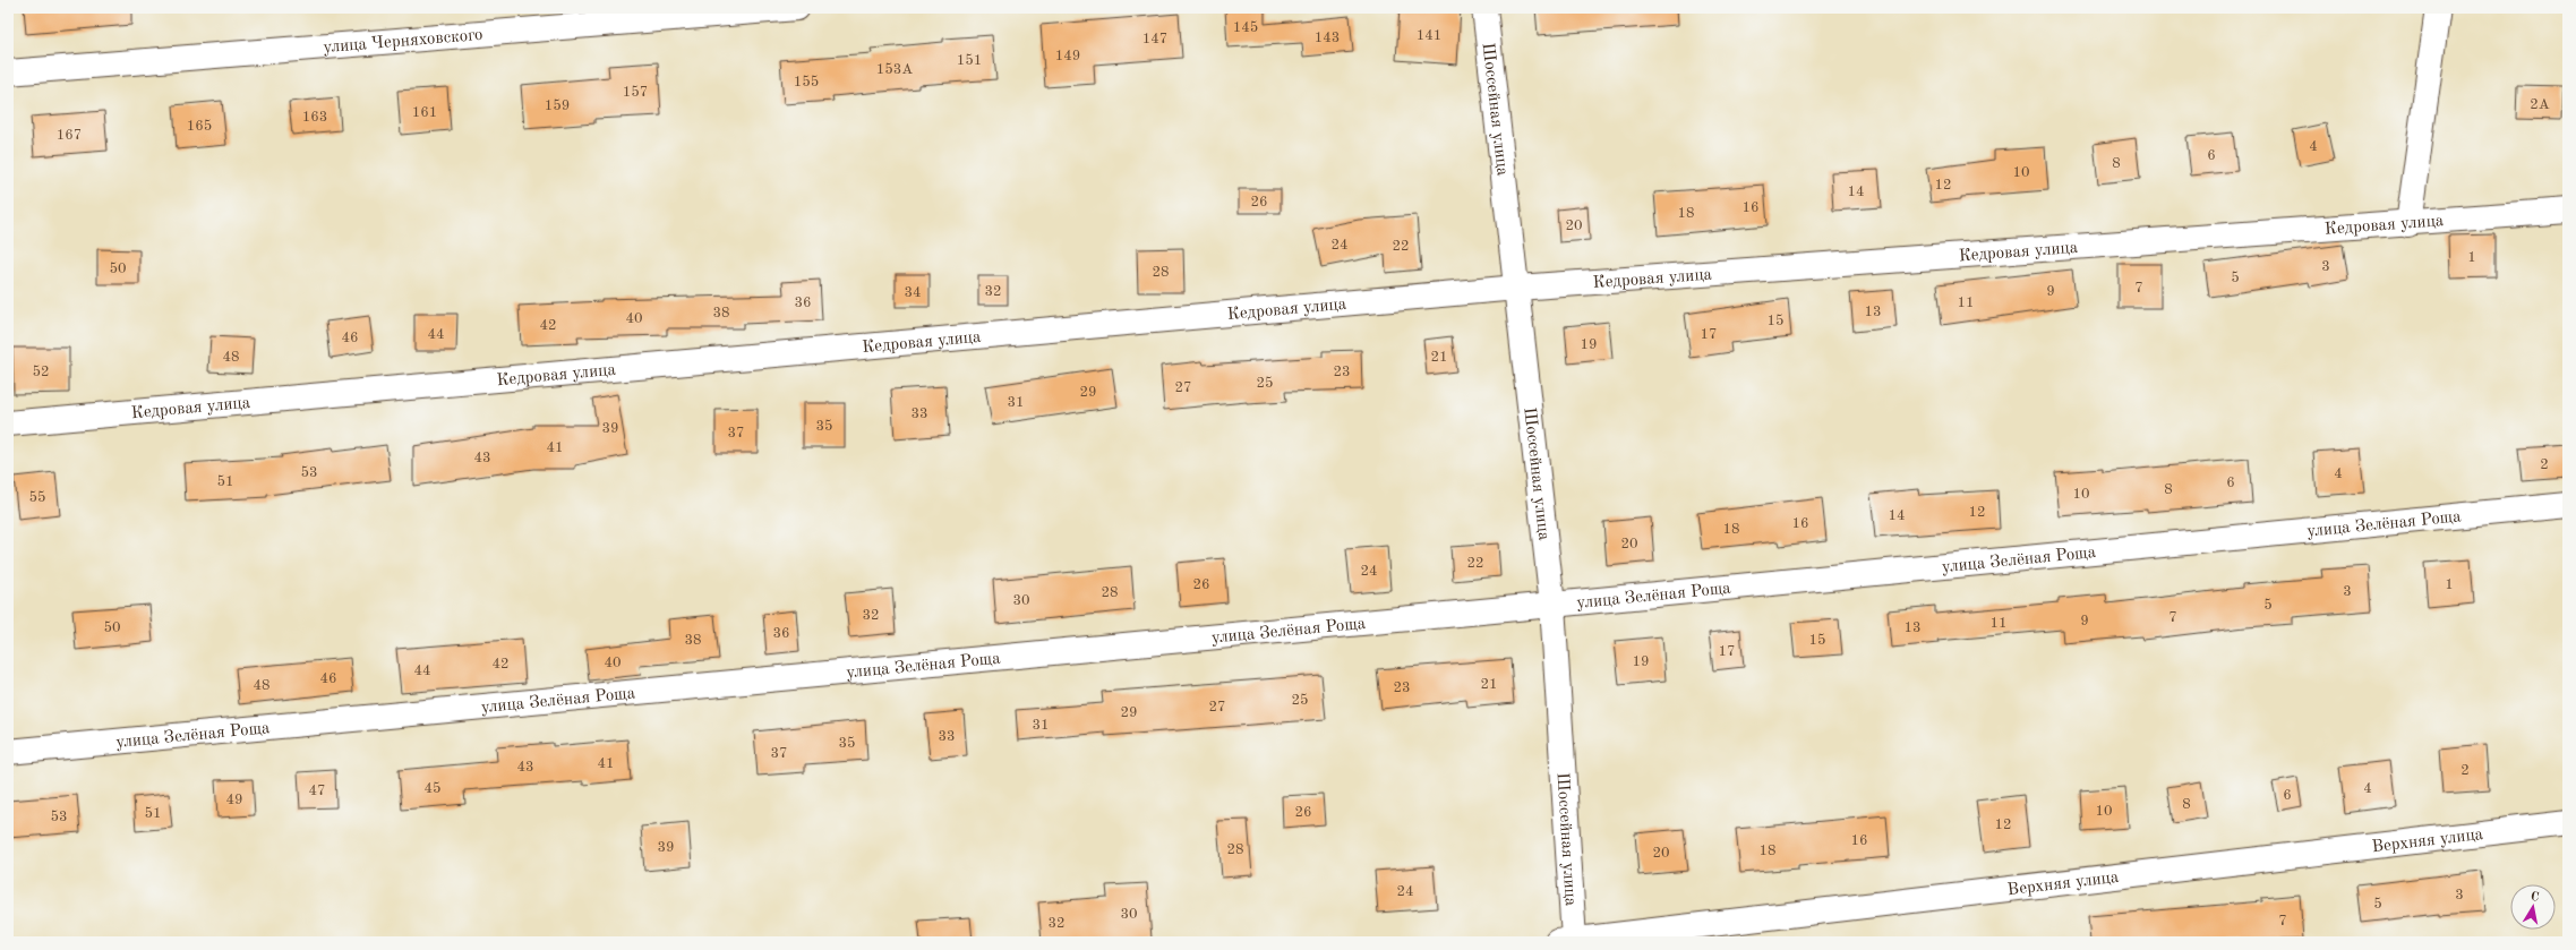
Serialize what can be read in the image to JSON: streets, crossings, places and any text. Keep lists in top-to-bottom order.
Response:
{
  "streets": {
    "street": [
      "улица Черняховского",
      "Шоссейная улица",
      "Кедровая улица",
      "улица Зелёная Роща",
      "Верхняя улица"
    ]
  },
  "crossings": [
    ["Шоссейная улица", "Кедровая улица"],
    ["Шоссейная улица", "улица Зелёная Роща"],
    ["Шоссейная улица", "Верхняя улица"]
  ],
  "house_numbers": [
    "145",
    "141",
    "143",
    "147",
    "149",
    "151",
    "153А",
    "155",
    "157",
    "2А",
    "159",
    "161",
    "163",
    "165",
    "167",
    "4",
    "6",
    "8",
    "10",
    "12",
    "14",
    "26",
    "16",
    "18",
    "20",
    "24",
    "22",
    "1",
    "3",
    "50",
    "28",
    "5",
    "7",
    "32",
    "9",
    "34",
    "36",
    "11",
    "13",
    "38",
    "40",
    "15",
    "42",
    "44",
    "17",
    "46",
    "19",
    "48",
    "21",
    "52",
    "23",
    "25",
    "27",
    "29",
    "31",
    "33",
    "35",
    "39",
    "37",
    "41",
    "43",
    "2",
    "53",
    "4",
    "51",
    "6",
    "8",
    "10",
    "55",
    "12",
    "14",
    "16",
    "18",
    "20",
    "22",
    "24",
    "26",
    "1",
    "3",
    "28",
    "30",
    "5",
    "32",
    "7",
    "9",
    "11",
    "50",
    "13",
    "36",
    "38",
    "15",
    "17",
    "19",
    "40",
    "42",
    "44",
    "46",
    "21",
    "48",
    "23",
    "25",
    "27",
    "29",
    "31",
    "33",
    "35",
    "37",
    "41",
    "43",
    "2",
    "45",
    "4",
    "47",
    "6",
    "49",
    "8",
    "10",
    "26",
    "51",
    "53",
    "12",
    "16",
    "39",
    "28",
    "18",
    "20",
    "24",
    "3",
    "5",
    "30",
    "7",
    "32"
  ],
  "north": "top"
}
